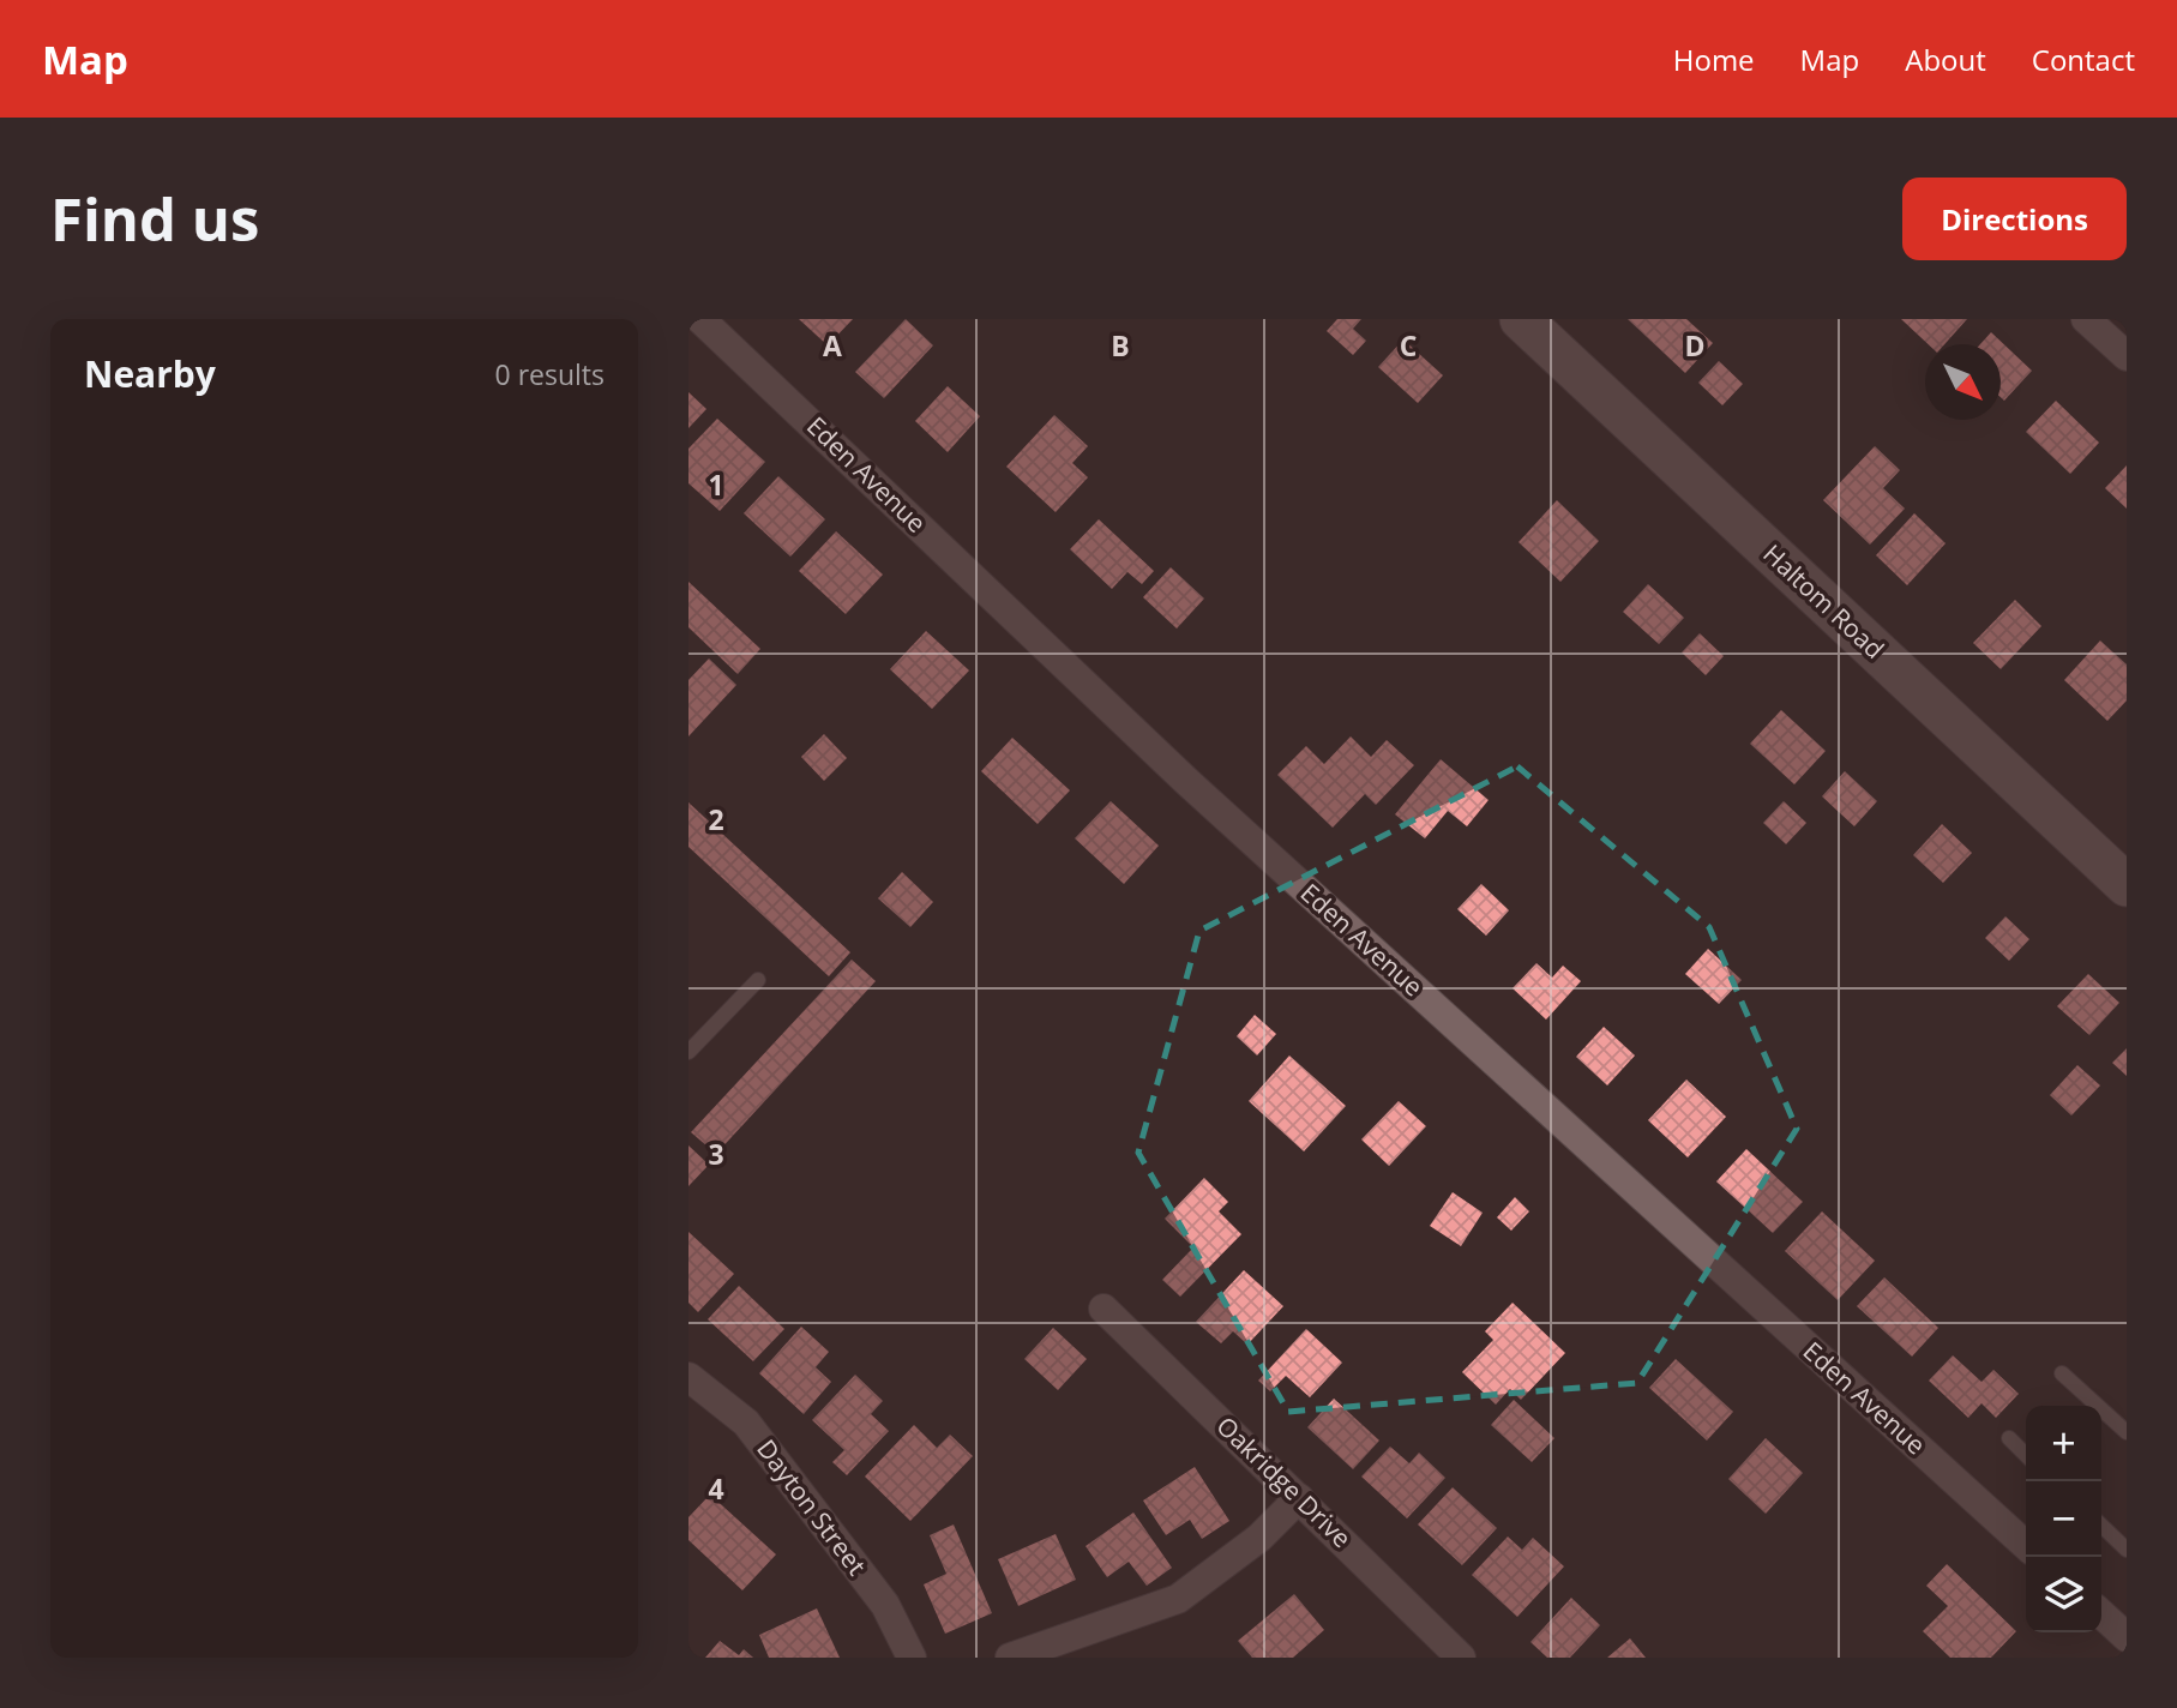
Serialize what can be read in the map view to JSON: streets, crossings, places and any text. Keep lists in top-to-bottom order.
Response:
{
  "streets": {
    "main road": ["Haltom Road"],
    "street": ["Eden Avenue", "Oakridge Drive", "Dayton Street"]
  },
  "north": "bottom right",
  "page": {
    "header": "Map",
    "nav": [
      "Home",
      "Map",
      "About",
      "Contact"
    ],
    "buttons": "Directions",
    "title": "Find us",
    "heading": ["Nearby", "0 results"],
    "map_buttons": ["+", "−"]
  },
  "grid": {
    "columns": [
      "A",
      "B",
      "C",
      "D"
    ],
    "rows": [
      "1",
      "2",
      "3",
      "4"
    ]
  }
}
